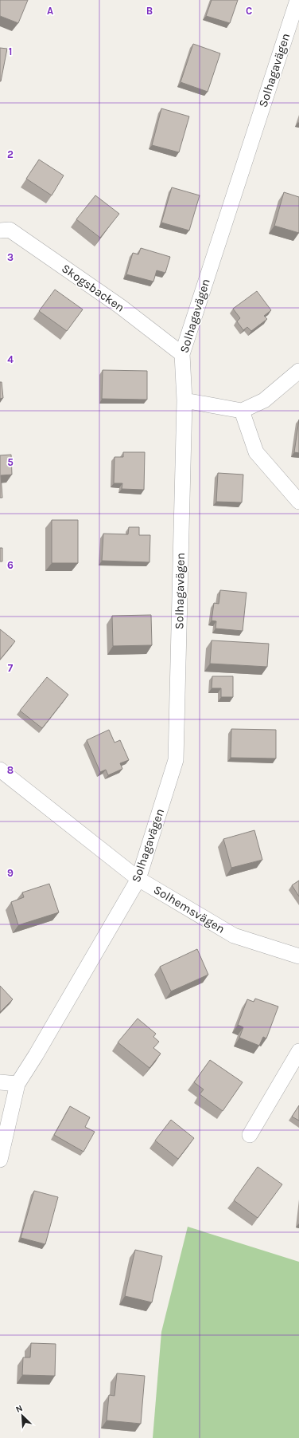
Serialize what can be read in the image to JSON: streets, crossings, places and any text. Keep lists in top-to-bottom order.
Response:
{
  "streets": {
    "street": ["Solhagavägen", "Skogsbacken", "Solhemsvägen"]
  },
  "crossings": [
    ["Solhagavägen", "Skogsbacken"],
    ["Solhagavägen", "Solhemsvägen"]
  ],
  "north": "top left",
  "grid": {
    "columns": ["A", "B", "C"],
    "rows": [
      "1",
      "2",
      "3",
      "4",
      "5",
      "6",
      "7",
      "8",
      "9"
    ]
  }
}
